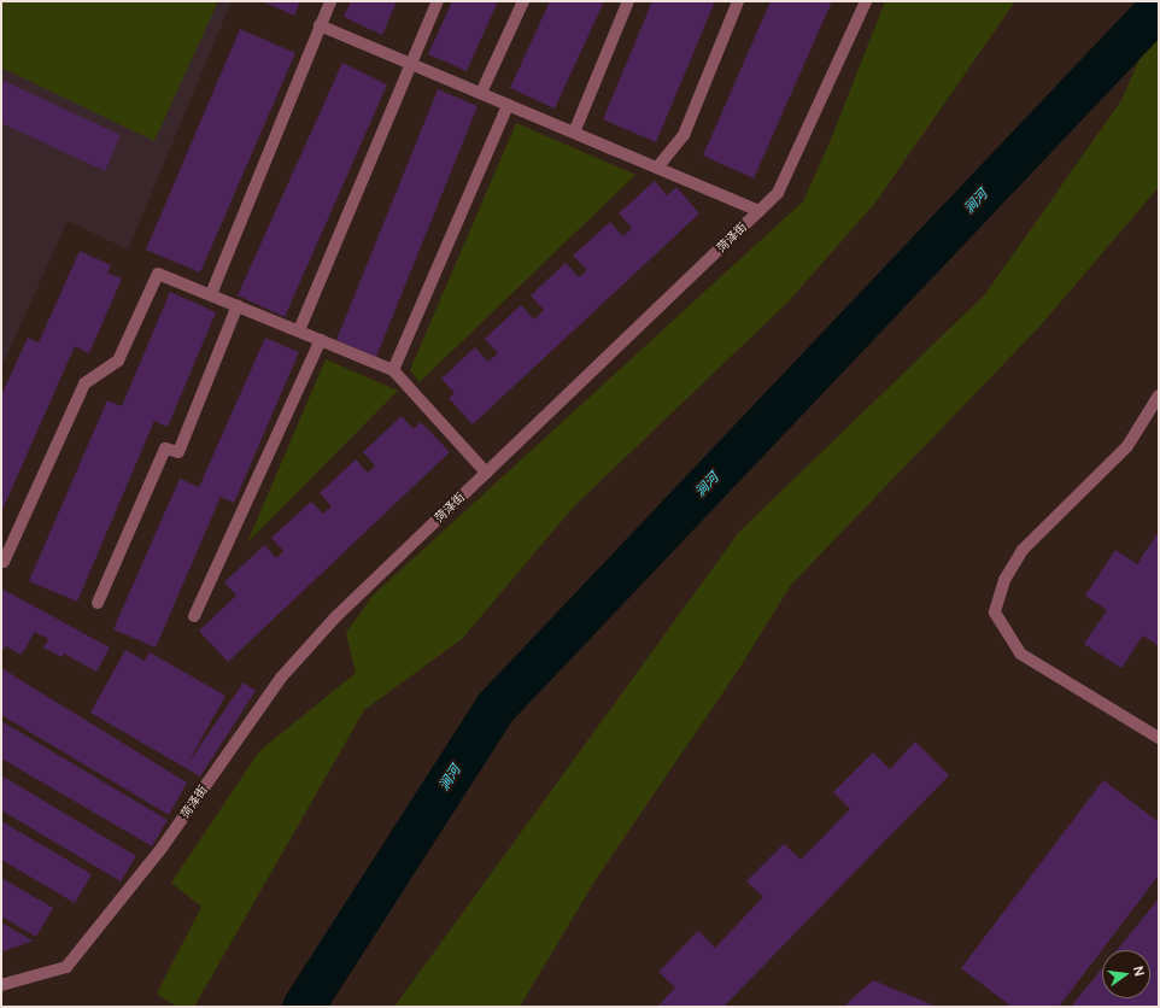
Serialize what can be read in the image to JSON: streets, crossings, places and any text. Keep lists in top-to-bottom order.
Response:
{
  "streets": {
    "street": ["菏泽街"]
  },
  "water": ["涧河"],
  "north": "right"
}
